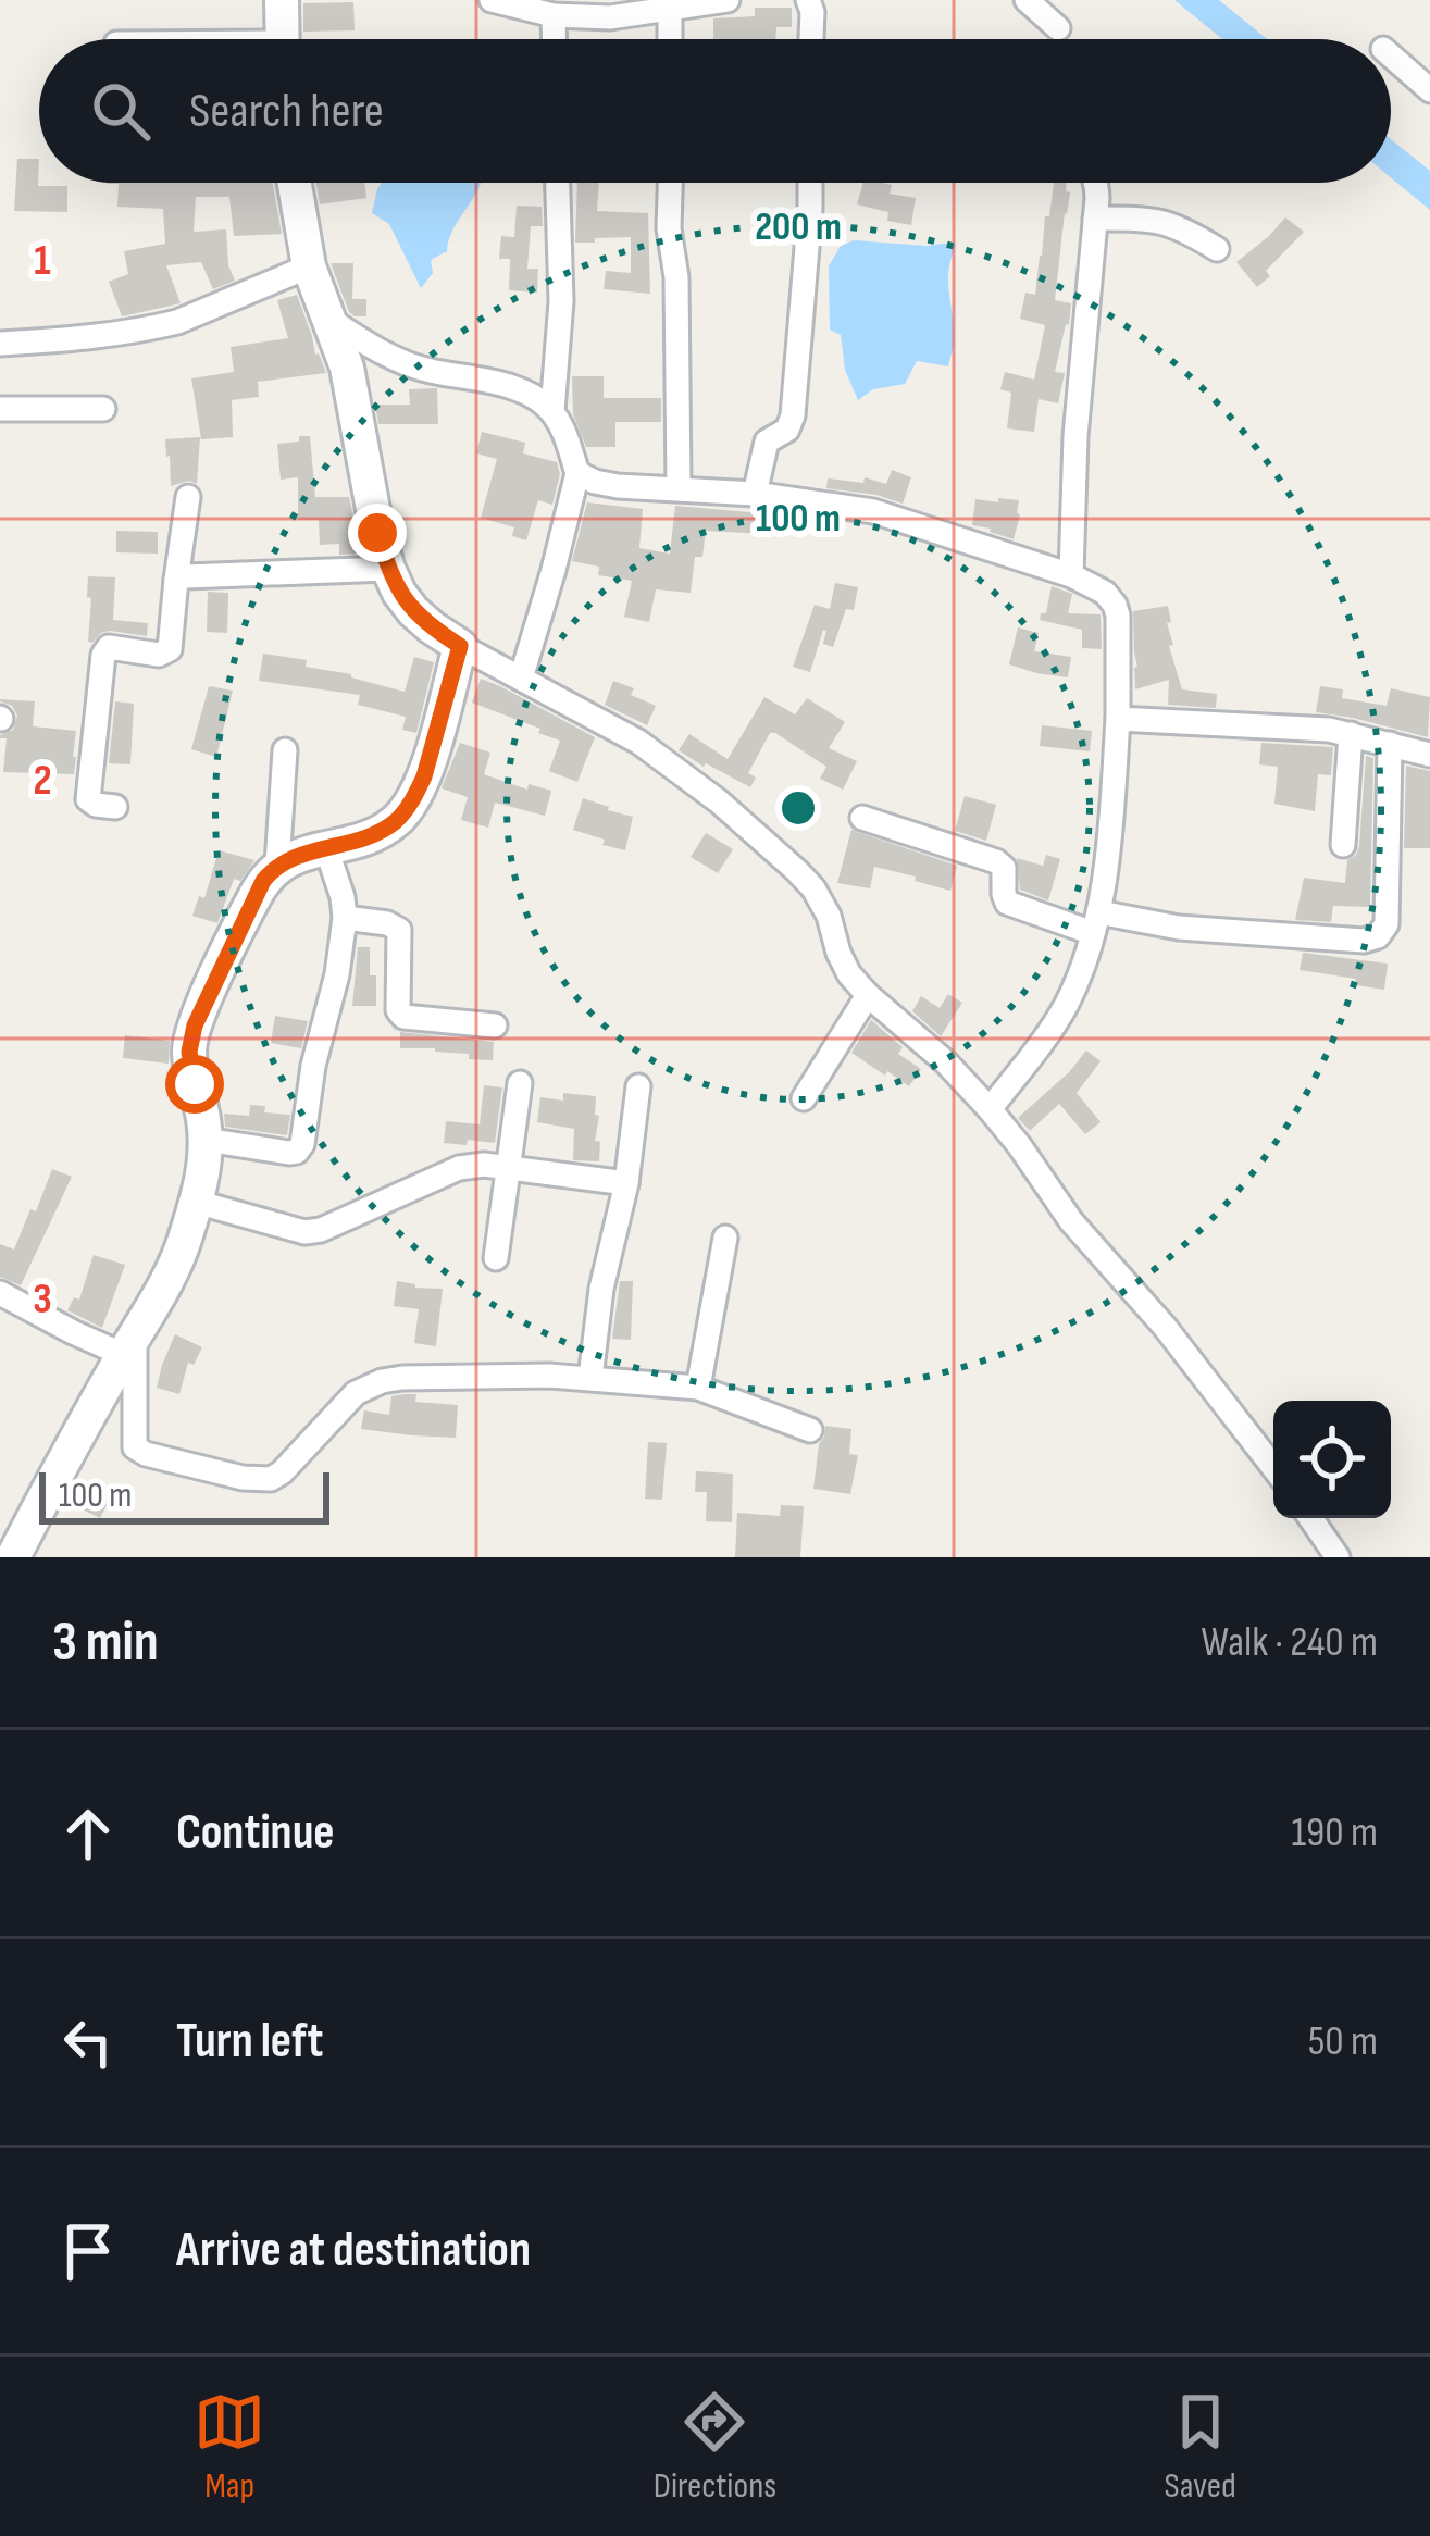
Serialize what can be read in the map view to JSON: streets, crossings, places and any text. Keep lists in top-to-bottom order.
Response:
{
  "scale_bar": "100 m",
  "page": {
    "search": "Search here",
    "scale": "100 m",
    "heading": ["3 min", "Walk · 240 m"],
    "list": [
      ["Continue", "190 m"],
      ["Turn left", "50 m"],
      "Arrive at destination"
    ],
    "nav": ["Map", "Directions", "Saved"]
  },
  "grid": {
    "rows": ["1", "2", "3"]
  },
  "rings": ["200 m", "100 m"]
}
